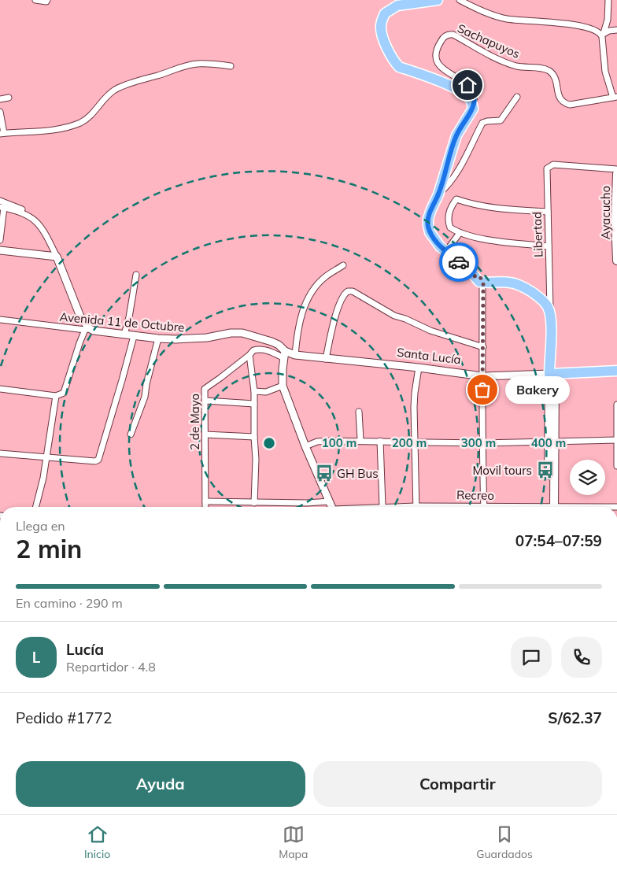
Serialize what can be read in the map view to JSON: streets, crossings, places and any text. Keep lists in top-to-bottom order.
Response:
{
  "streets": {
    "highway": ["Santa Lucía"],
    "main road": ["Ayacucho"],
    "street": [
      "Sachapuyos",
      "Libertad",
      "Avenida 11 de Octubre",
      "2 de Mayo",
      "Recreo"
    ]
  },
  "crossings": [
    ["Avenida 11 de Octubre", "Santa Lucía"]
  ],
  "places": {
    "other": ["Bakery"],
    "bus stop": ["Movil tours", "GH Bus"]
  },
  "page": {
    "bubble": "Bakery",
    "heading": ["2 min", "Llega en", "07:54–07:59"],
    "panel": [
      "Lucía",
      "Repartidor · 4.8",
      "Pedido #1772",
      "S/62.37"
    ],
    "bar": "En camino · 290 m",
    "round": "L",
    "buttons": ["Ayuda", "Compartir"],
    "tabs": ["Inicio", "Mapa", "Guardados"]
  },
  "rings": [
    "100 m",
    "200 m",
    "300 m",
    "400 m"
  ]
}
